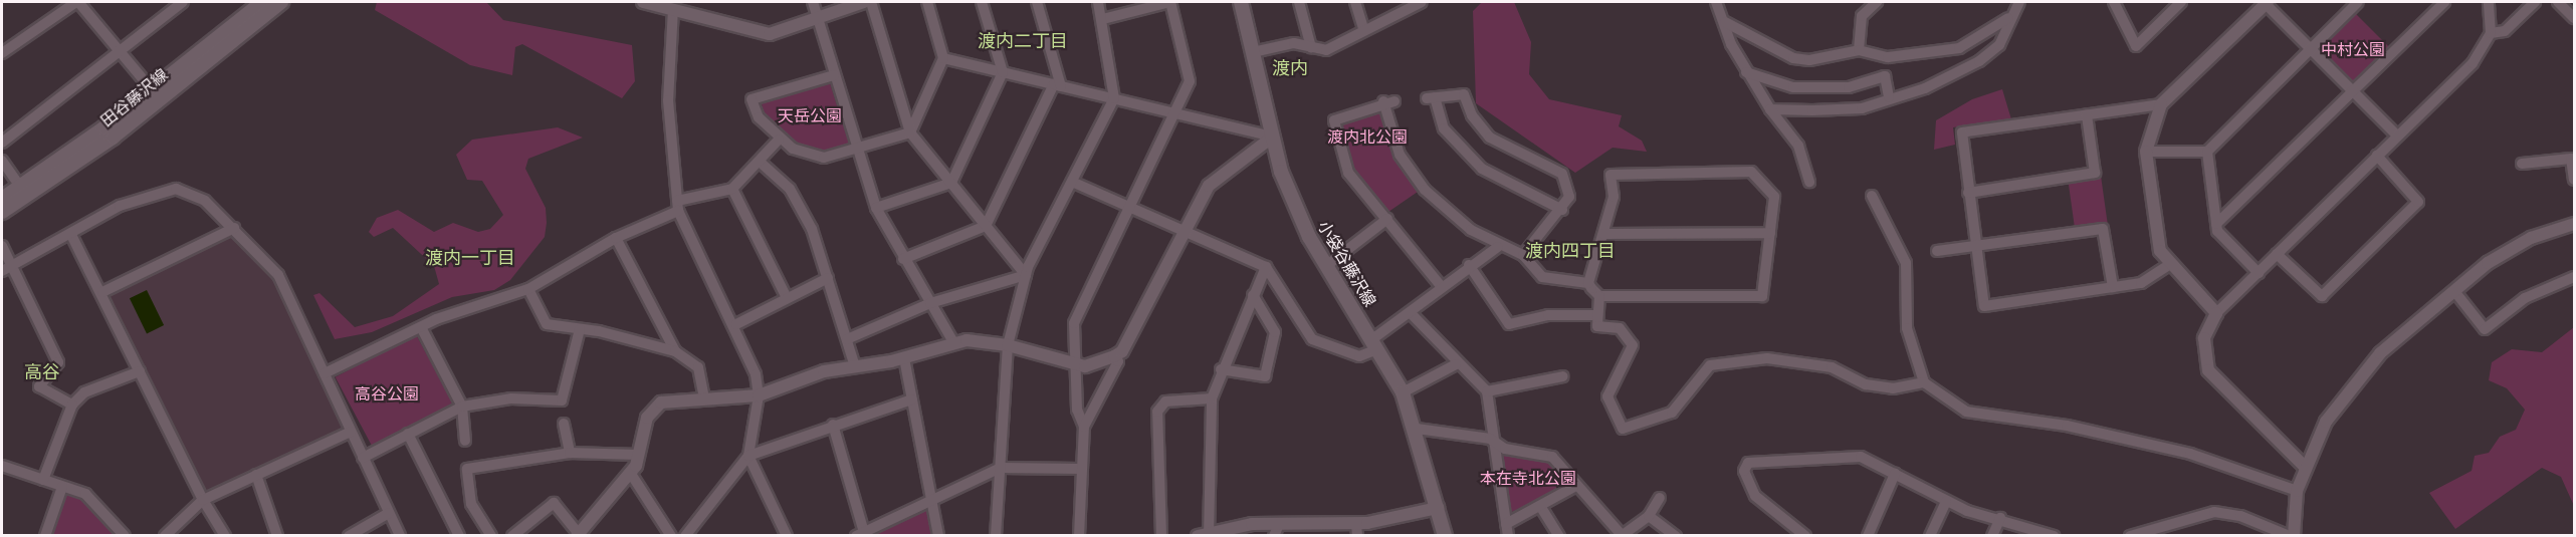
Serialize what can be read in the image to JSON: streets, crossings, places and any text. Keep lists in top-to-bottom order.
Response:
{
  "streets": {
    "main road": ["田谷藤沢線", "小袋谷藤沢線"]
  },
  "districts": [
    "渡内二丁目",
    "渡内",
    "渡内四丁目",
    "渡内一丁目",
    "高谷"
  ],
  "parks": [
    "中村公園",
    "天岳公園",
    "渡内北公園",
    "高谷公園",
    "本在寺北公園"
  ]
}
